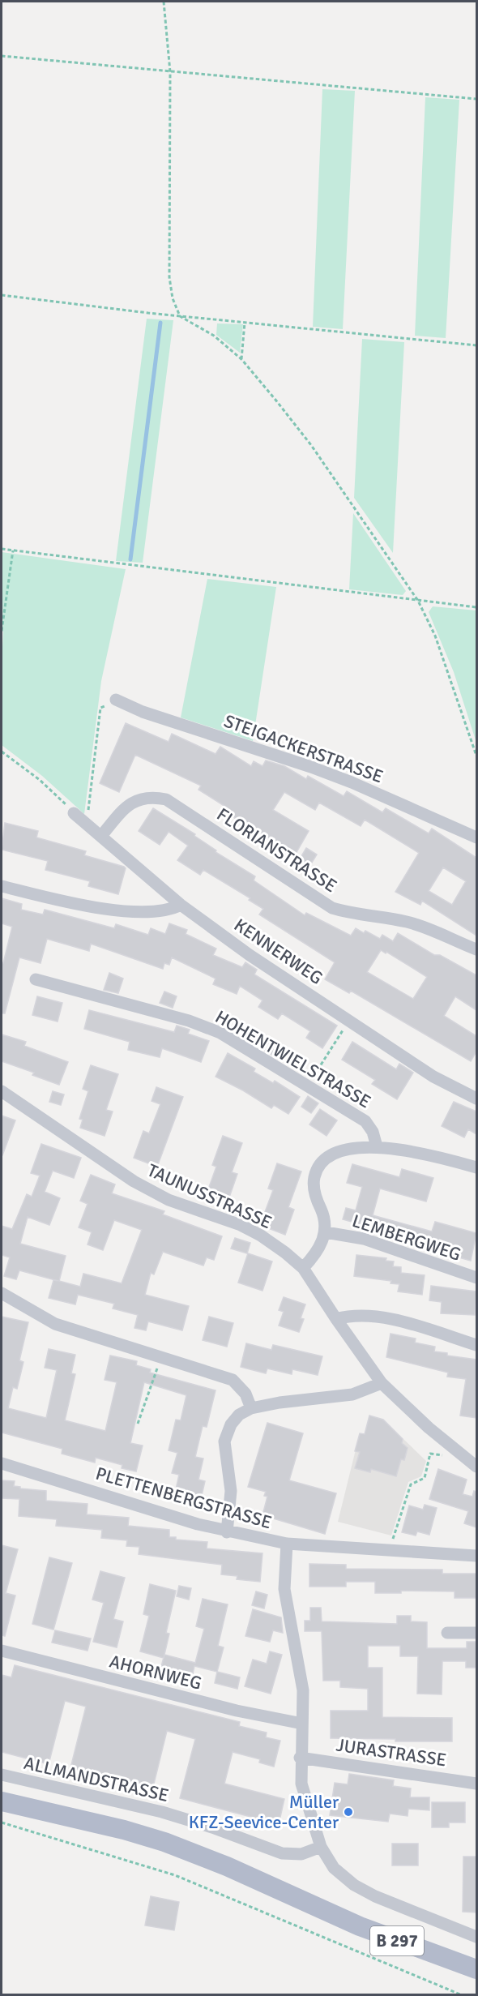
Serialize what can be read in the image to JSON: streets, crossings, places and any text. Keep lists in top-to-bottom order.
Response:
{
  "streets": {
    "main road": ["B 297"],
    "street": [
      "STEIGACKERSTRASSE",
      "FLORIANSTRASSE",
      "KENNERWEG",
      "HOHENTWIELSTRASSE",
      "TAUNUSSTRASSE",
      "LEMBERGWEG",
      "PLETTENBERGSTRASSE",
      "AHORNWEG",
      "JURASTRASSE",
      "ALLMANDSTRASSE"
    ]
  },
  "crossings": [
    ["FLORIANSTRASSE", "KENNERWEG"]
  ],
  "places": ["Müller KFZ-Seevice-Center"]
}
